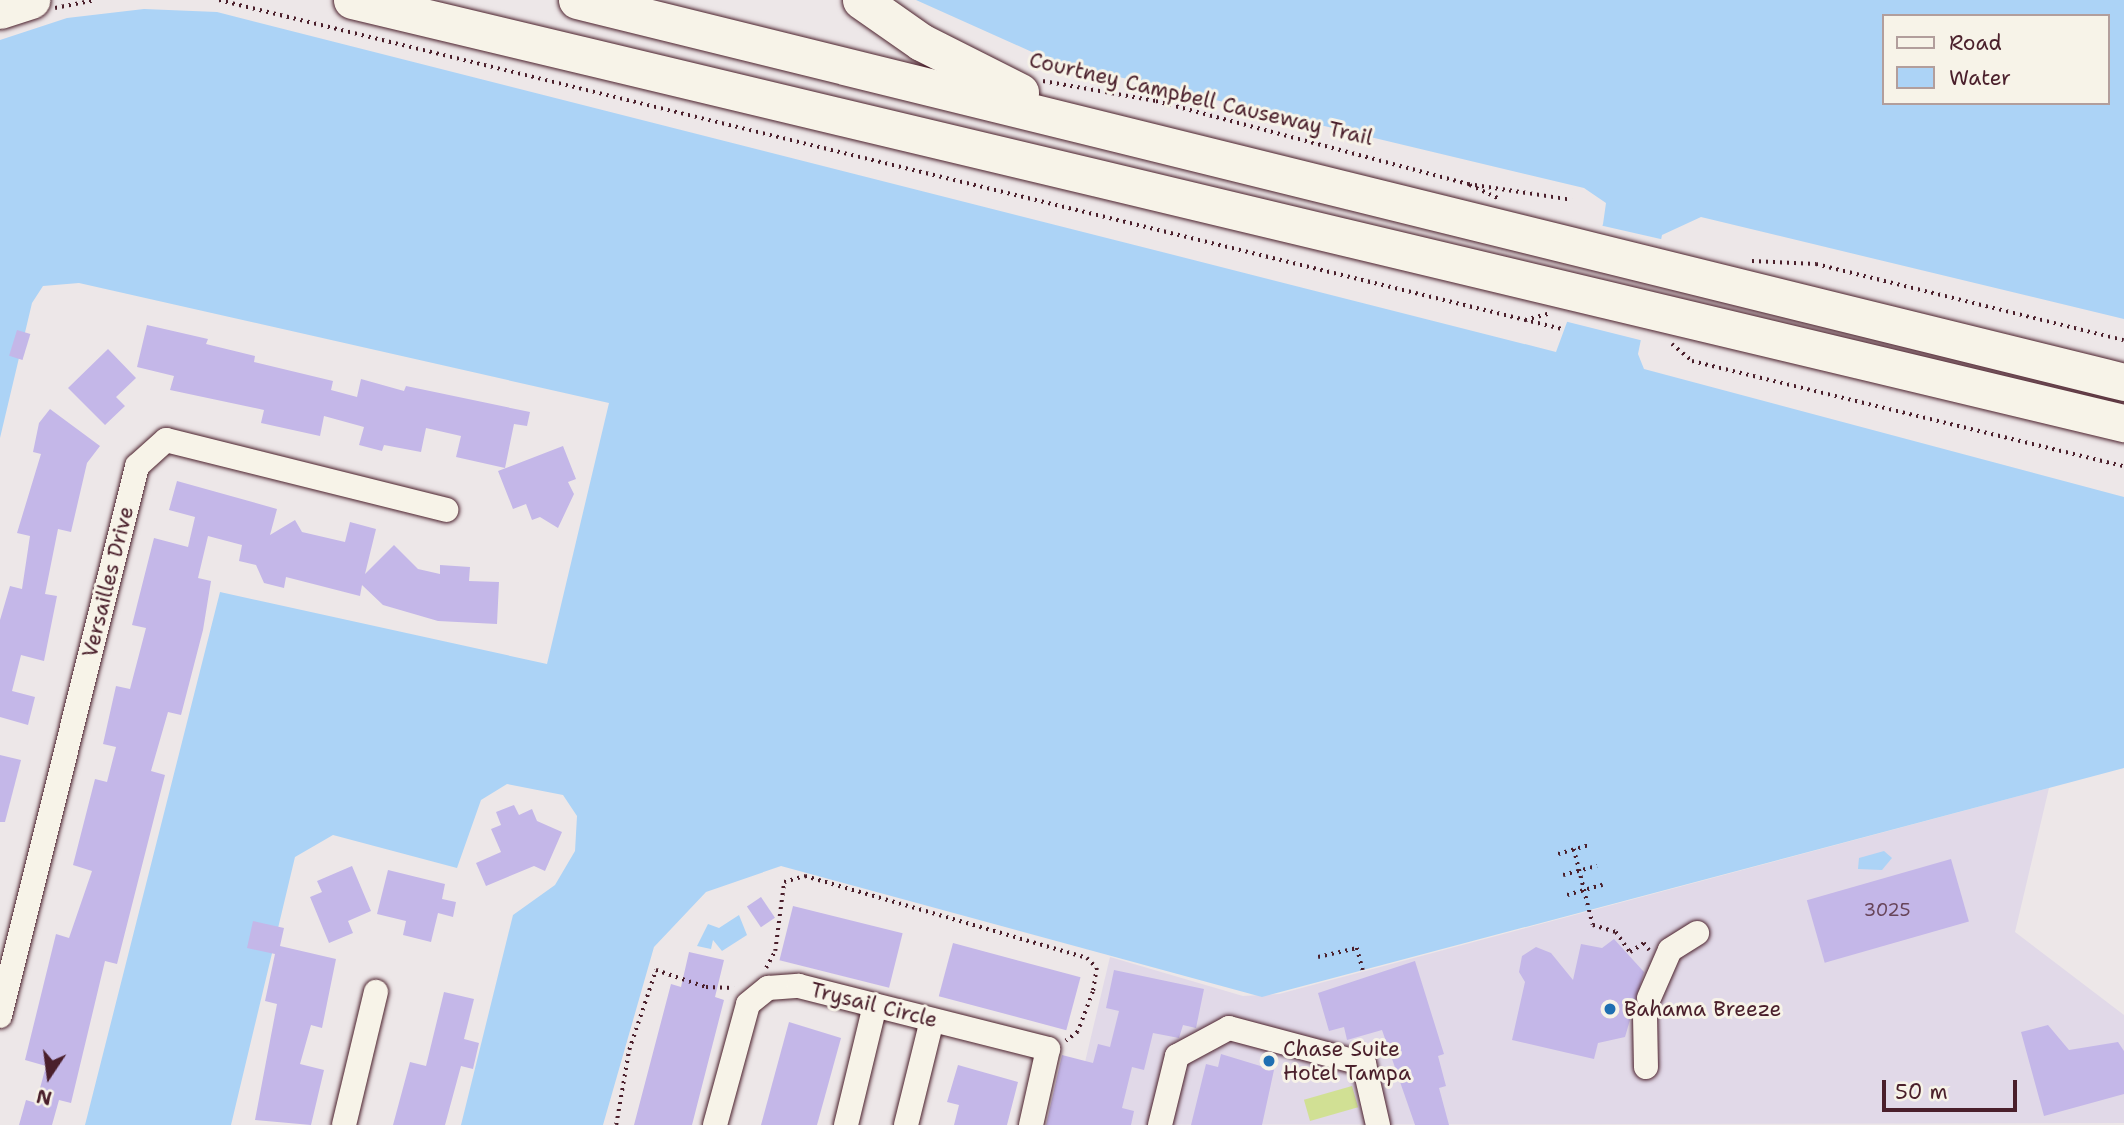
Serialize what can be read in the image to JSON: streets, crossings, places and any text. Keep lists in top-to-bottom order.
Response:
{
  "streets": {
    "street": ["Versailles Drive", "Trysail Circle"],
    "path": ["Courtney Campbell Causeway Trail"]
  },
  "places": ["Bahama Breeze", "Chase Suite Hotel Tampa"],
  "house_numbers": ["3025"],
  "legend": ["Road", "Water"],
  "scale_bar": "50 m",
  "north": "bottom"
}
